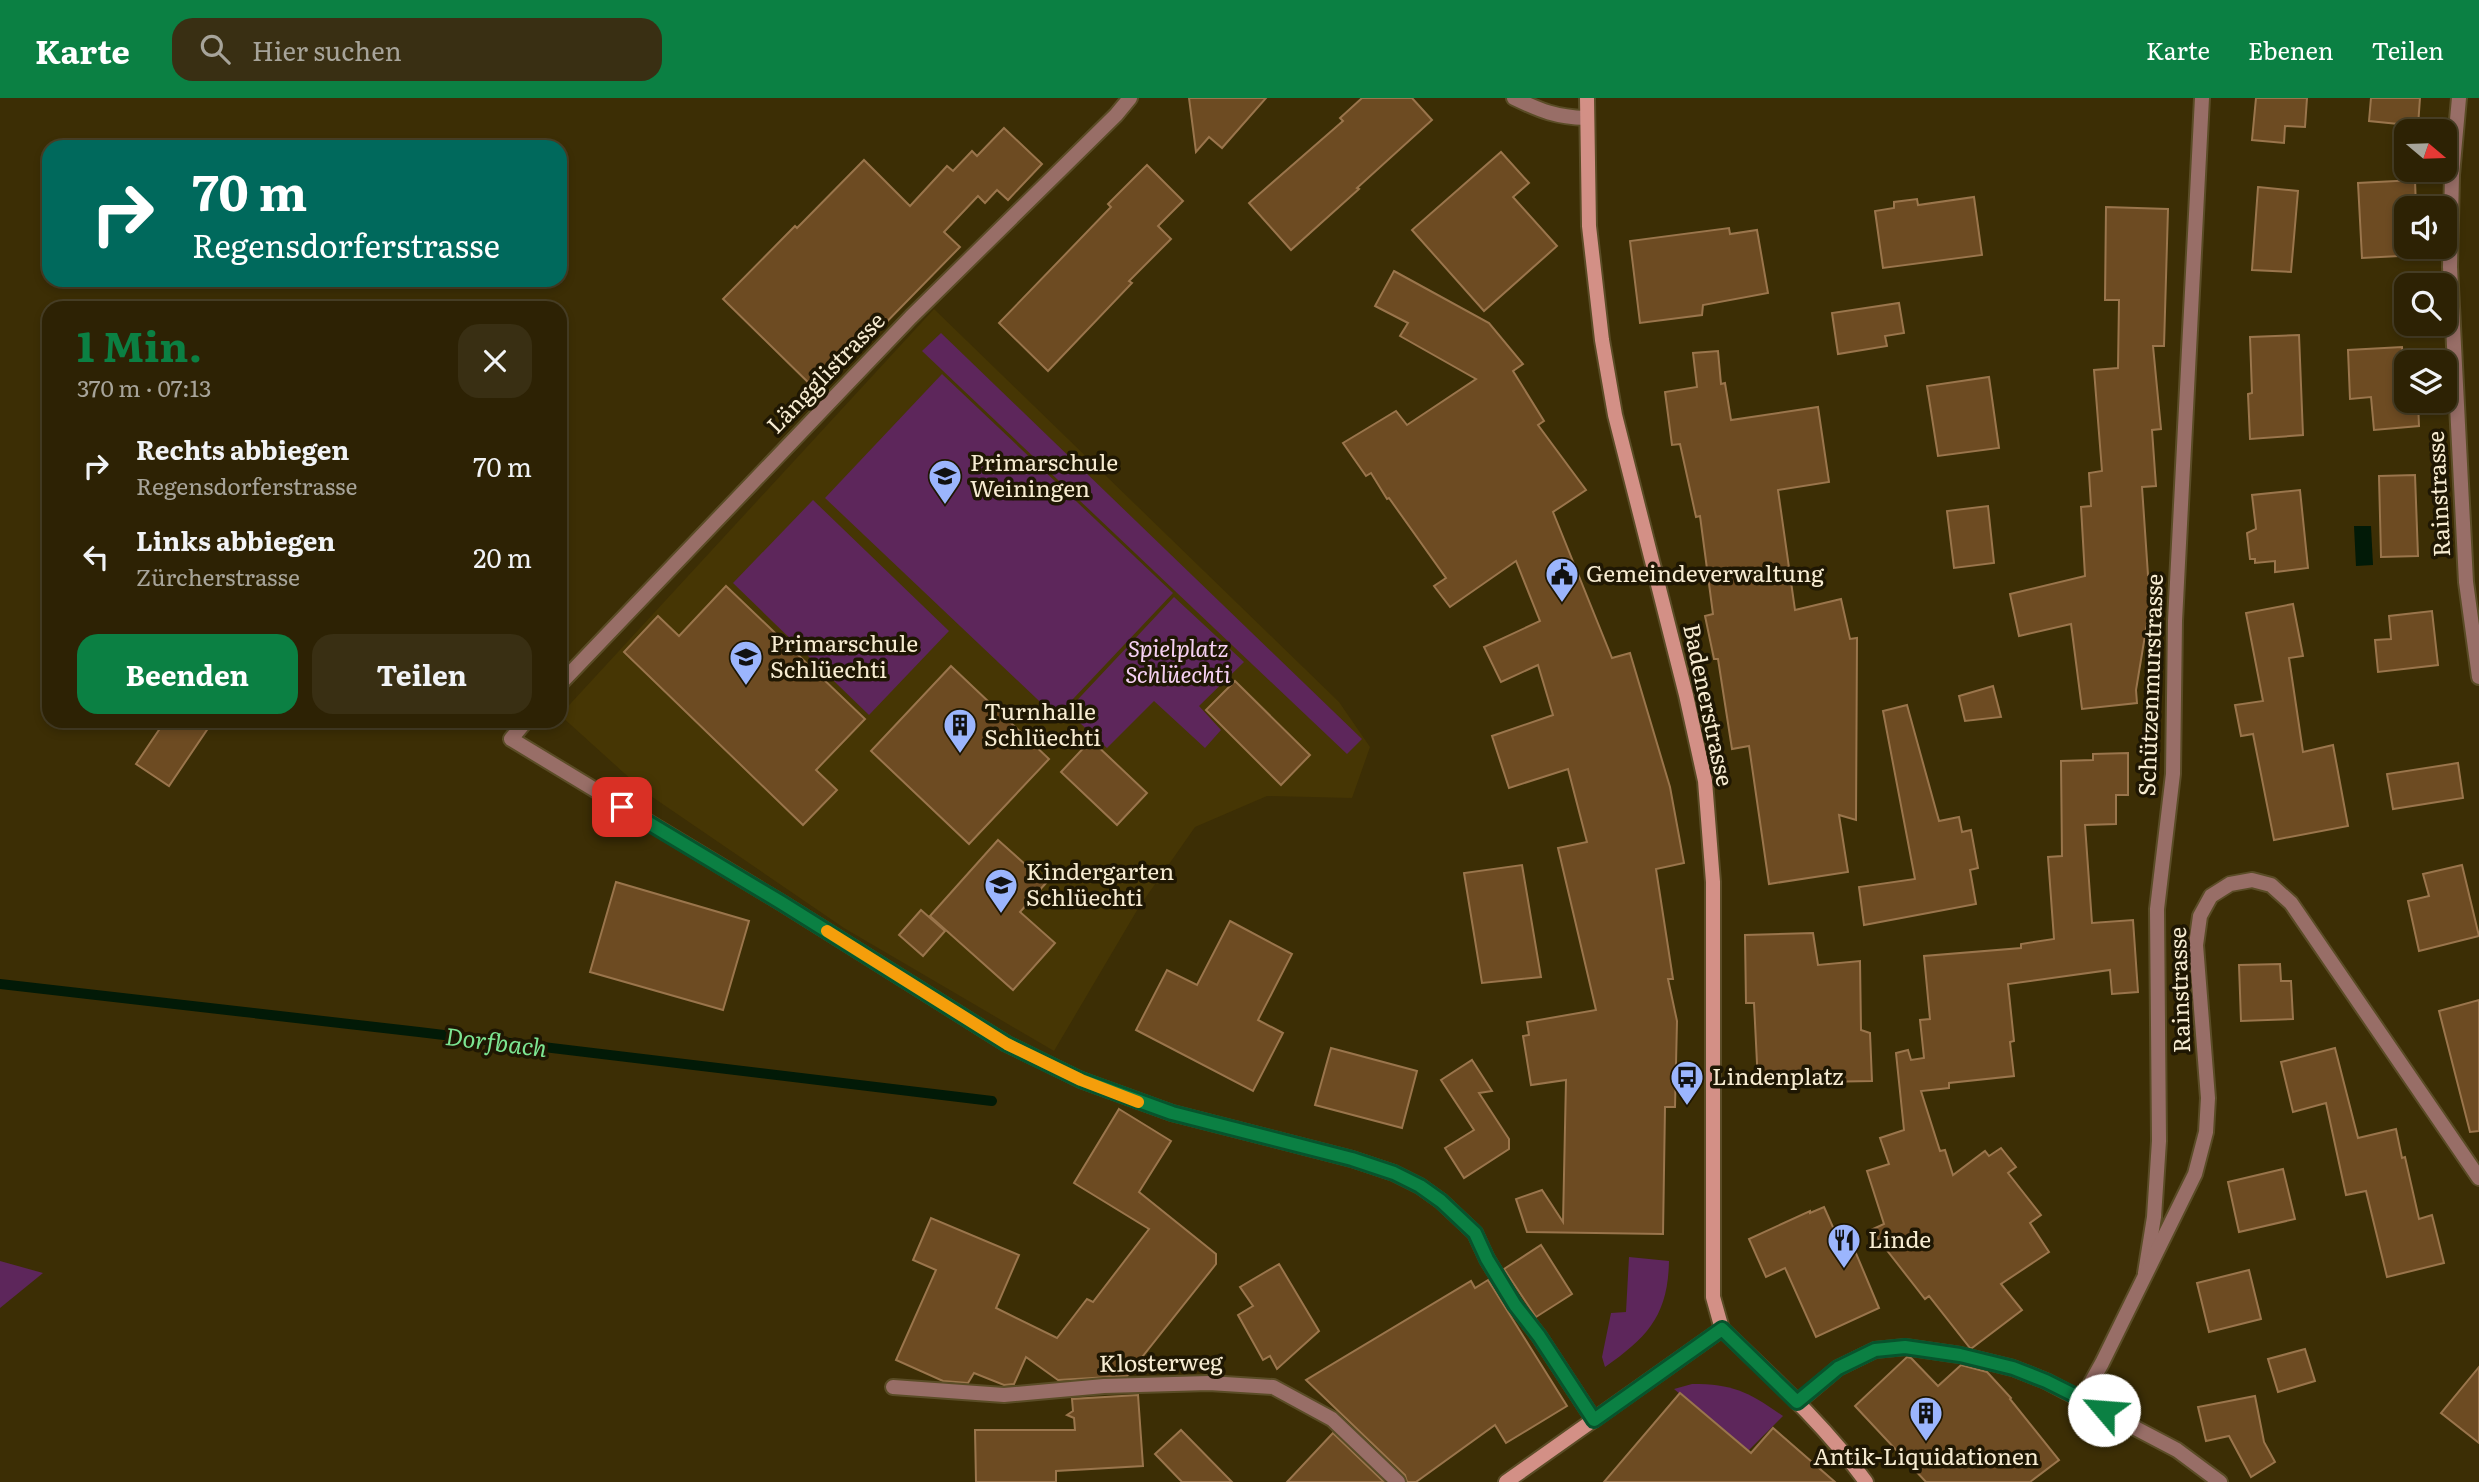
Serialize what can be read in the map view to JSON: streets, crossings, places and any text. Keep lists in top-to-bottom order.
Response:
{
  "streets": {
    "street": [
      "Längglistrasse",
      "Rainstrasse",
      "Schützenmurstrasse",
      "Badenerstrasse",
      "Klosterweg"
    ]
  },
  "crossings": [
    ["Rainstrasse", "Schützenmurstrasse"]
  ],
  "water": ["Dorfbach"],
  "parks": ["Spielplatz Schlüechti"],
  "places": {
    "school or university": ["Primarschule Weiningen", "Primarschule Schlüechti", "Kindergarten Schlüechti"],
    "public building": ["Gemeindeverwaltung"],
    "building": ["Turnhalle Schlüechti", "Antik-Liquidationen"],
    "bus stop": ["Lindenplatz"],
    "restaurant": ["Linde"]
  },
  "north": "right",
  "page": {
    "header": "Karte",
    "search": "Hier suchen",
    "nav": ["Karte", "Ebenen", "Teilen"],
    "turn": ["70 m", "Regensdorferstrasse"],
    "heading": ["1 Min.", "370 m · 07:13"],
    "list": [
      {
        "name": "Rechts abbiegen",
        "note": "Regensdorferstrasse",
        "value": "70 m"
      },
      {
        "name": "Links abbiegen",
        "note": "Zürcherstrasse",
        "value": "20 m"
      }
    ],
    "buttons": ["Beenden", "Teilen"]
  }
}
